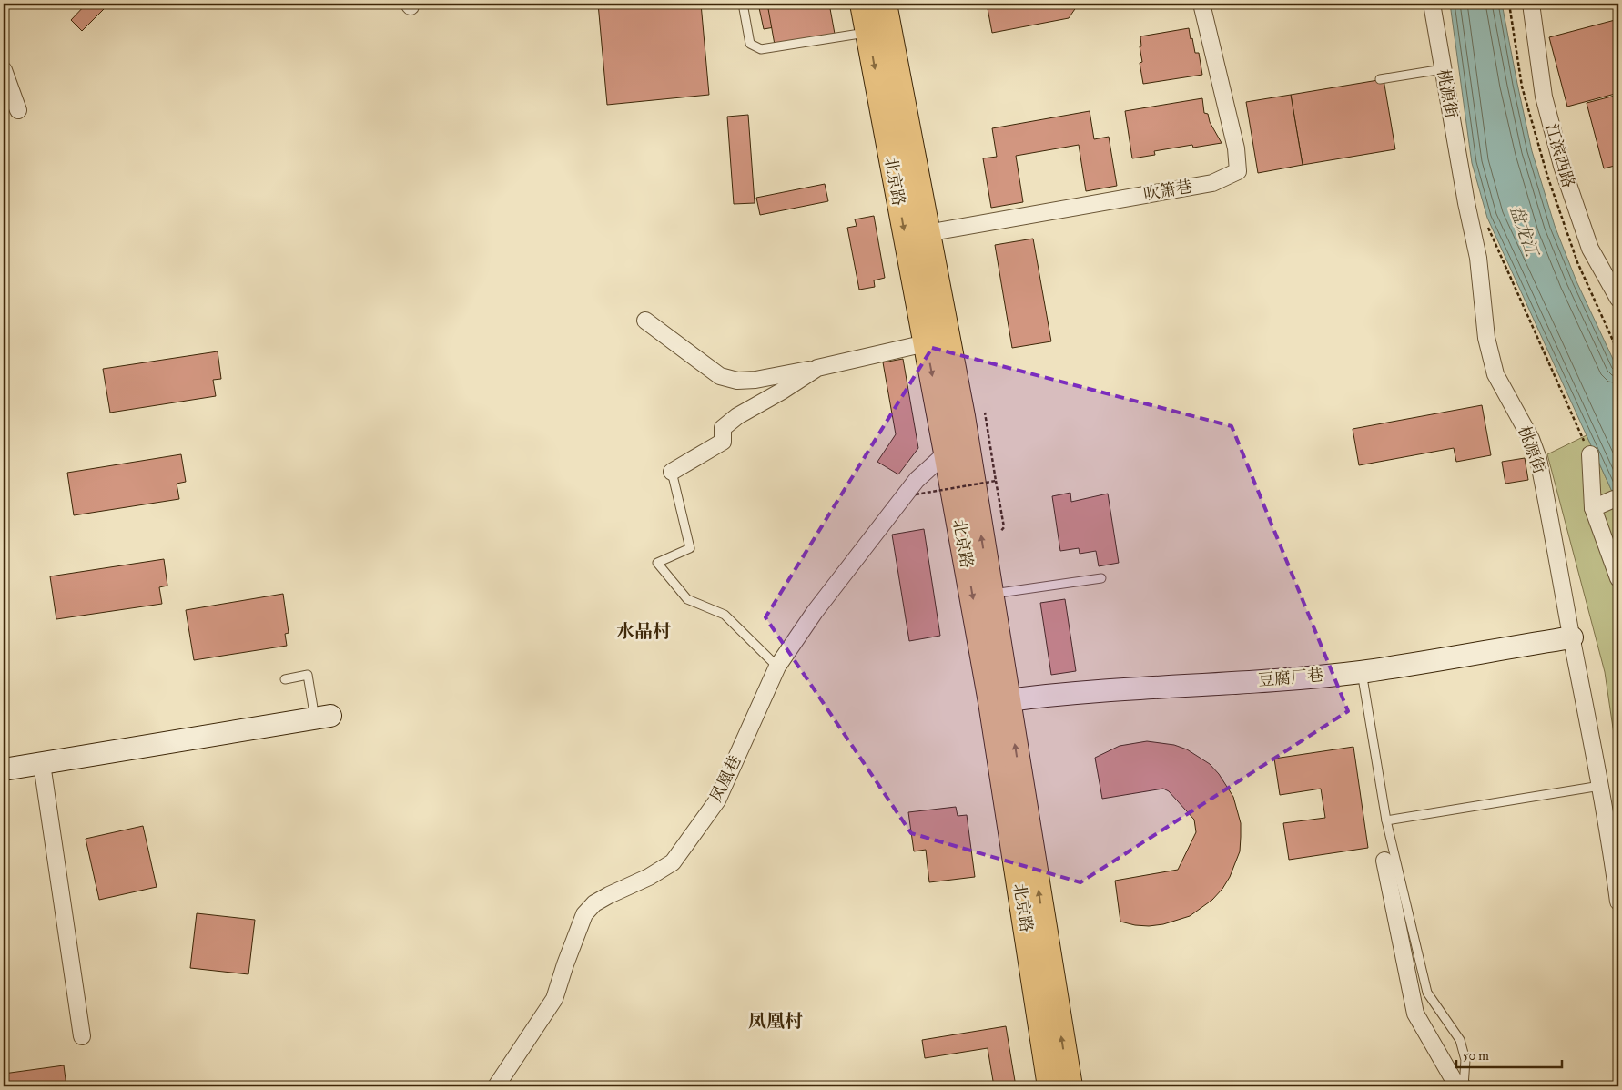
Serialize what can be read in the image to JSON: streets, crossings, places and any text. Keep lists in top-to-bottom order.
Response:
{
  "streets": {
    "main road": ["北京路"],
    "street": [
      "桃源街",
      "江滨西路",
      "吹箫巷",
      "豆腐厂巷",
      "凤凰巷"
    ]
  },
  "crossings": [
    ["桃源街", "豆腐厂巷"],
    ["北京路", "吹箫巷"],
    ["北京路", "豆腐厂巷"],
    ["北京路", "凤凰巷"]
  ],
  "districts": ["水晶村", "凤凰村"],
  "water": ["盘龙江"],
  "scale_bar": "50 m"
}
